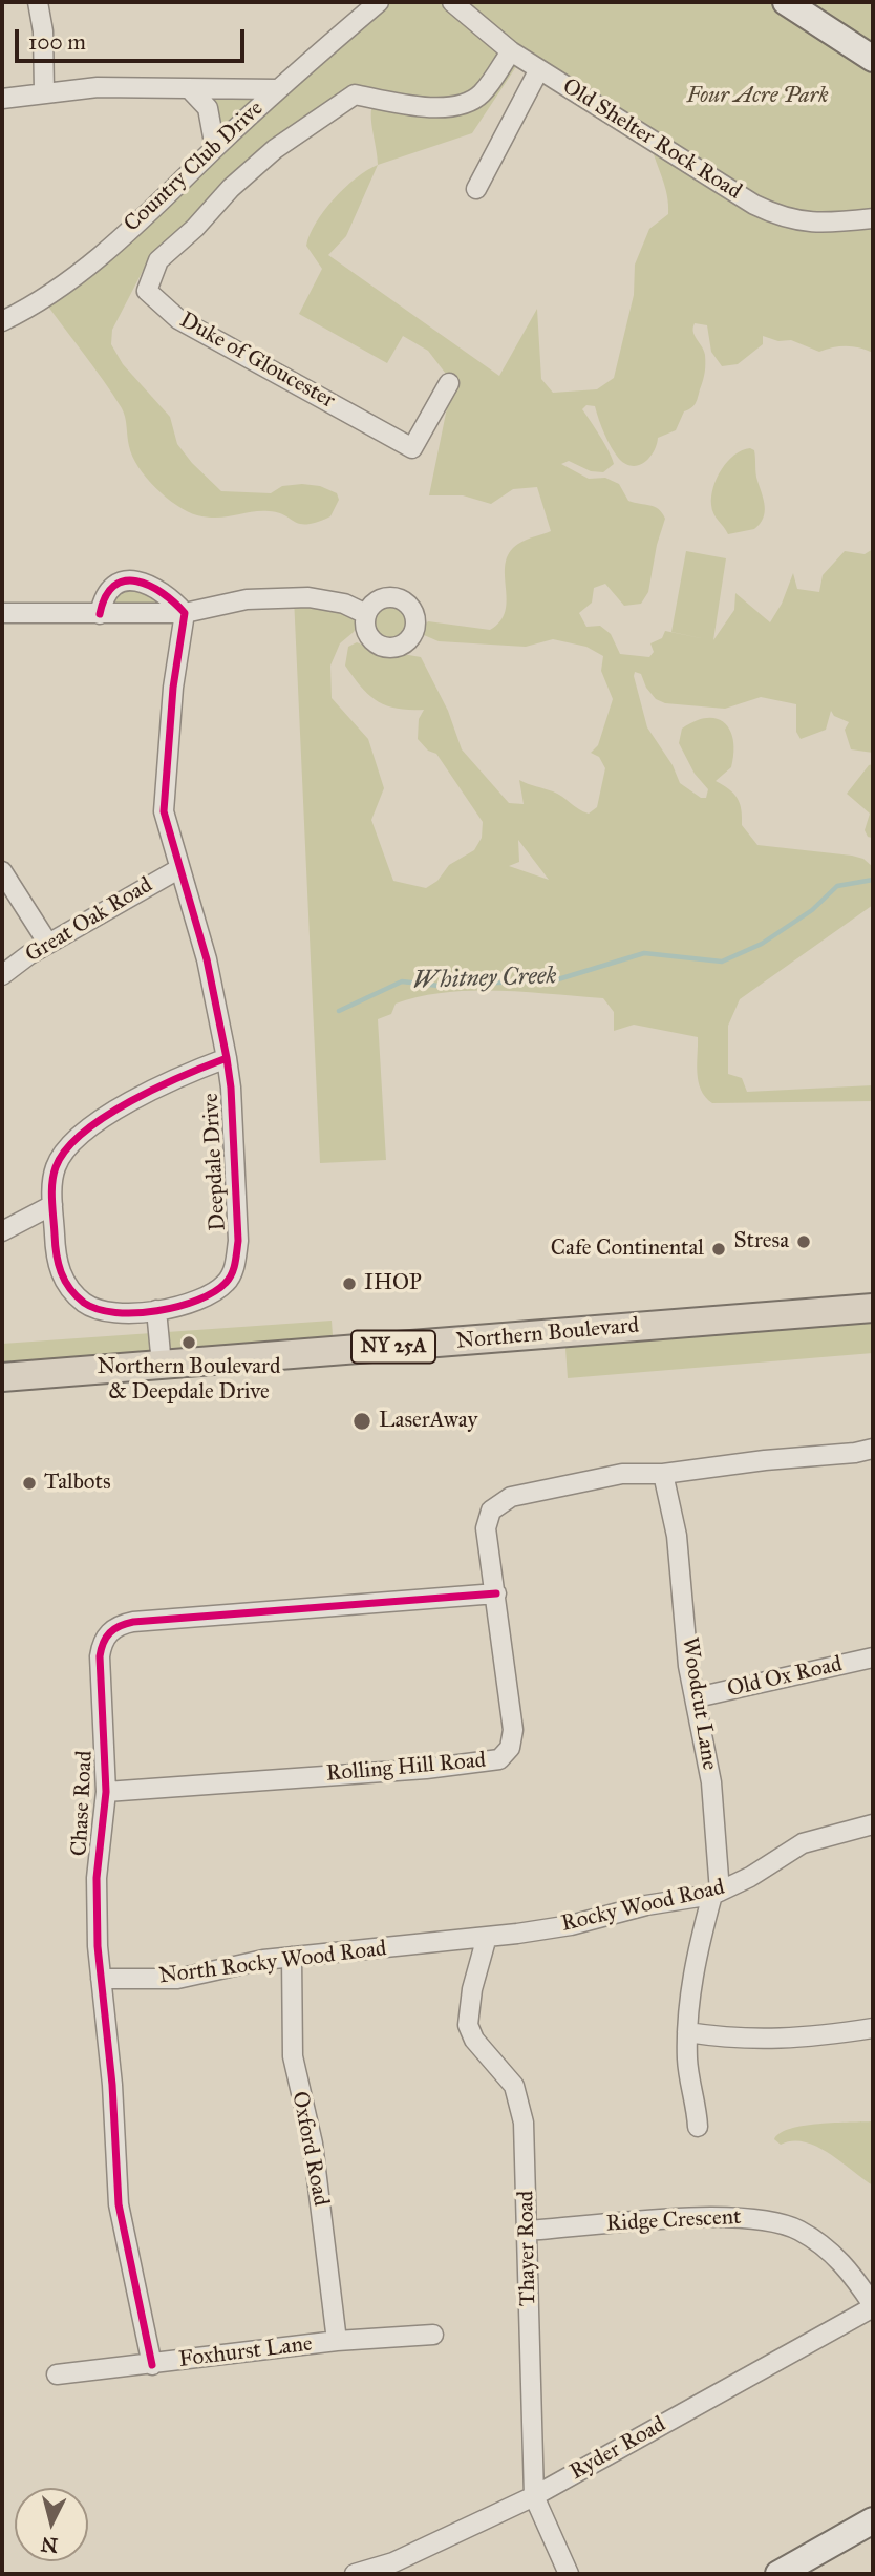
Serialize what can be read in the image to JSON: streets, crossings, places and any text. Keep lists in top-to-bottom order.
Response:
{
  "streets": {
    "main road": ["Northern Boulevard", "NY 25A"],
    "street": [
      "Old Shelter Rock Road",
      "Country Club Drive",
      "Duke of Gloucester",
      "Great Oak Road",
      "Deepdale Drive",
      "Old Ox Road",
      "Woodcut Lane",
      "Rolling Hill Road",
      "Chase Road",
      "Rocky Wood Road",
      "North Rocky Wood Road",
      "Oxford Road",
      "Ridge Crescent",
      "Thayer Road",
      "Foxhurst Lane",
      "Ryder Road"
    ]
  },
  "crossings": [
    ["Old Shelter Rock Road", "Duke of Gloucester"],
    ["Great Oak Road", "Deepdale Drive"],
    ["Old Ox Road", "Woodcut Lane"],
    ["Woodcut Lane", "Rolling Hill Road"],
    ["Woodcut Lane", "Rocky Wood Road"],
    ["Rolling Hill Road", "Chase Road"],
    ["Chase Road", "North Rocky Wood Road"],
    ["Chase Road", "Foxhurst Lane"],
    ["Rocky Wood Road", "North Rocky Wood Road"],
    ["Rocky Wood Road", "Thayer Road"],
    ["North Rocky Wood Road", "Oxford Road"],
    ["North Rocky Wood Road", "Thayer Road"],
    ["Oxford Road", "Foxhurst Lane"],
    ["Ridge Crescent", "Thayer Road"],
    ["Ridge Crescent", "Ryder Road"],
    ["Thayer Road", "Ryder Road"]
  ],
  "water": ["Whitney Creek"],
  "parks": ["Four Acre Park"],
  "places": [
    "Stresa",
    "Cafe Continental",
    "IHOP",
    "Northern Boulevard & Deepdale Drive",
    "LaserAway",
    "Talbots"
  ],
  "scale_bar": "100 m",
  "north": "bottom"
}
